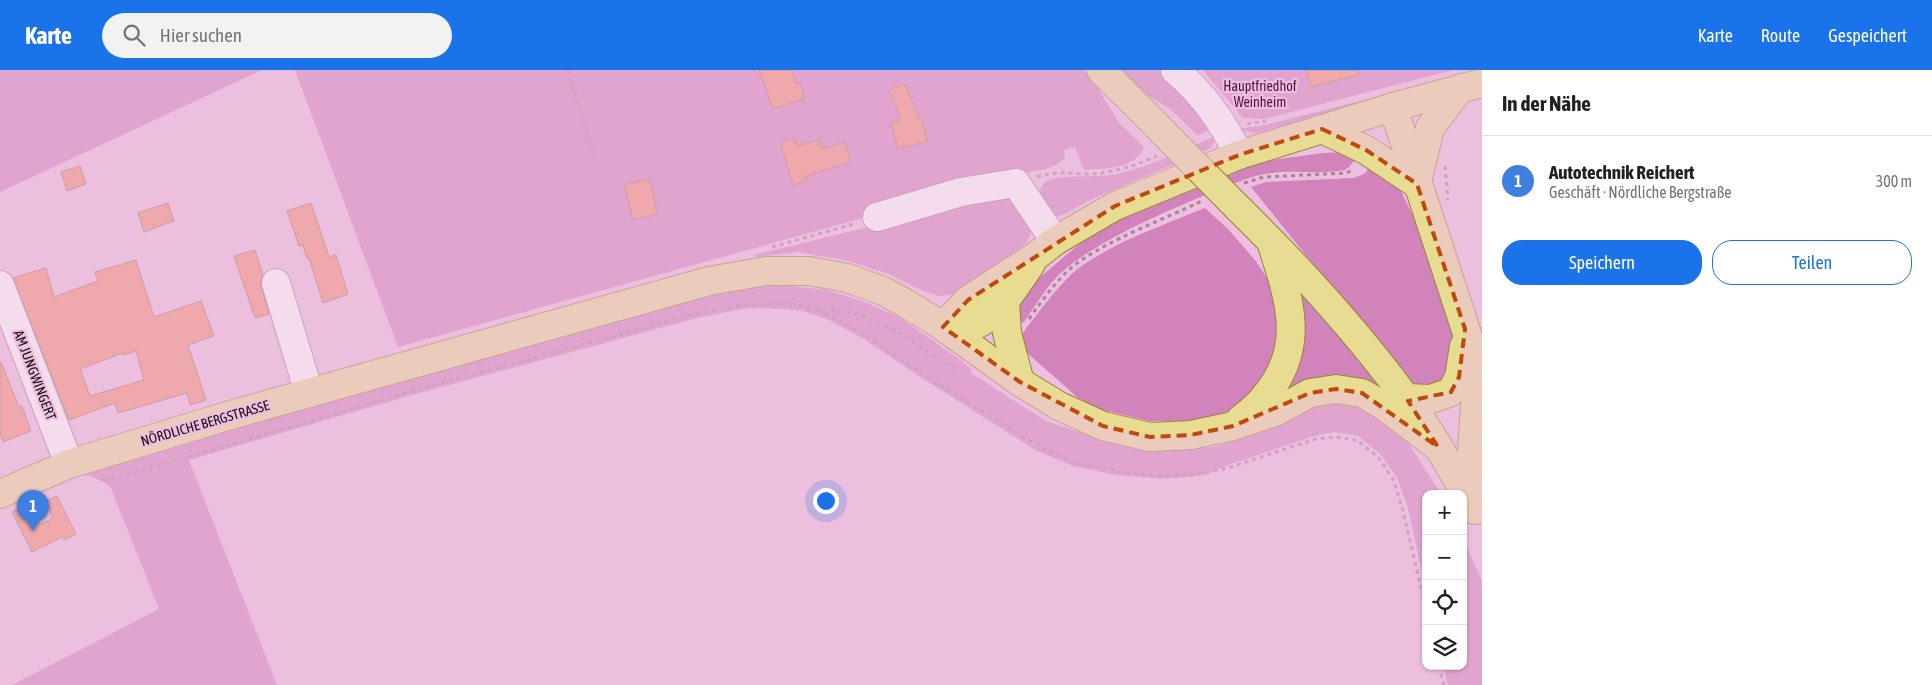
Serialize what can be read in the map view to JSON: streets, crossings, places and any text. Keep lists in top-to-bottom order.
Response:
{
  "streets": {
    "main road": ["NÖRDLICHE BERGSTRASSE"],
    "street": ["AM JUNGWINGERT"]
  },
  "crossings": [
    ["AM JUNGWINGERT", "NÖRDLICHE BERGSTRASSE"]
  ],
  "parks": ["Hauptfriedhof Weinheim"],
  "page": {
    "header": "Karte",
    "search": "Hier suchen",
    "nav": ["Karte", "Route", "Gespeichert"],
    "heading": "In der Nähe",
    "list": [
      {
        "mark": "1",
        "name": "Autotechnik Reichert",
        "note": "Geschäft · Nördliche Bergstraße",
        "value": "300 m"
      }
    ],
    "buttons": ["Speichern", "Teilen"],
    "map_buttons": ["+", "−"],
    "pins": "1"
  }
}
